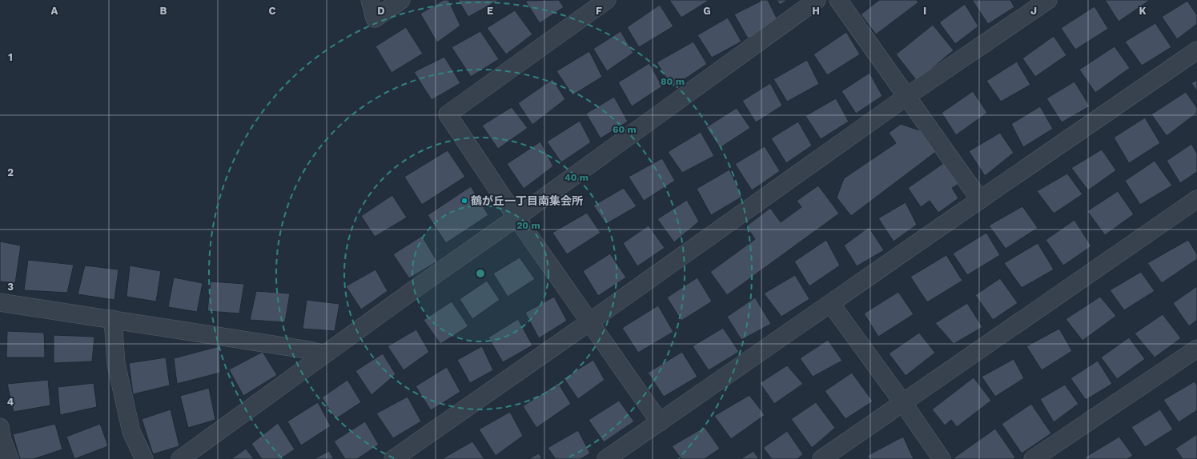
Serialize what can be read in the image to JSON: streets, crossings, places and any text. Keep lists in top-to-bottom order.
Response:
{
  "places": ["鶴が丘一丁目南集会所"],
  "grid": {
    "columns": [
      "A",
      "B",
      "C",
      "D",
      "E",
      "F",
      "G",
      "H",
      "I",
      "J",
      "K"
    ],
    "rows": [
      "1",
      "2",
      "3",
      "4"
    ]
  },
  "rings": [
    "80 m",
    "60 m",
    "40 m",
    "20 m"
  ]
}
